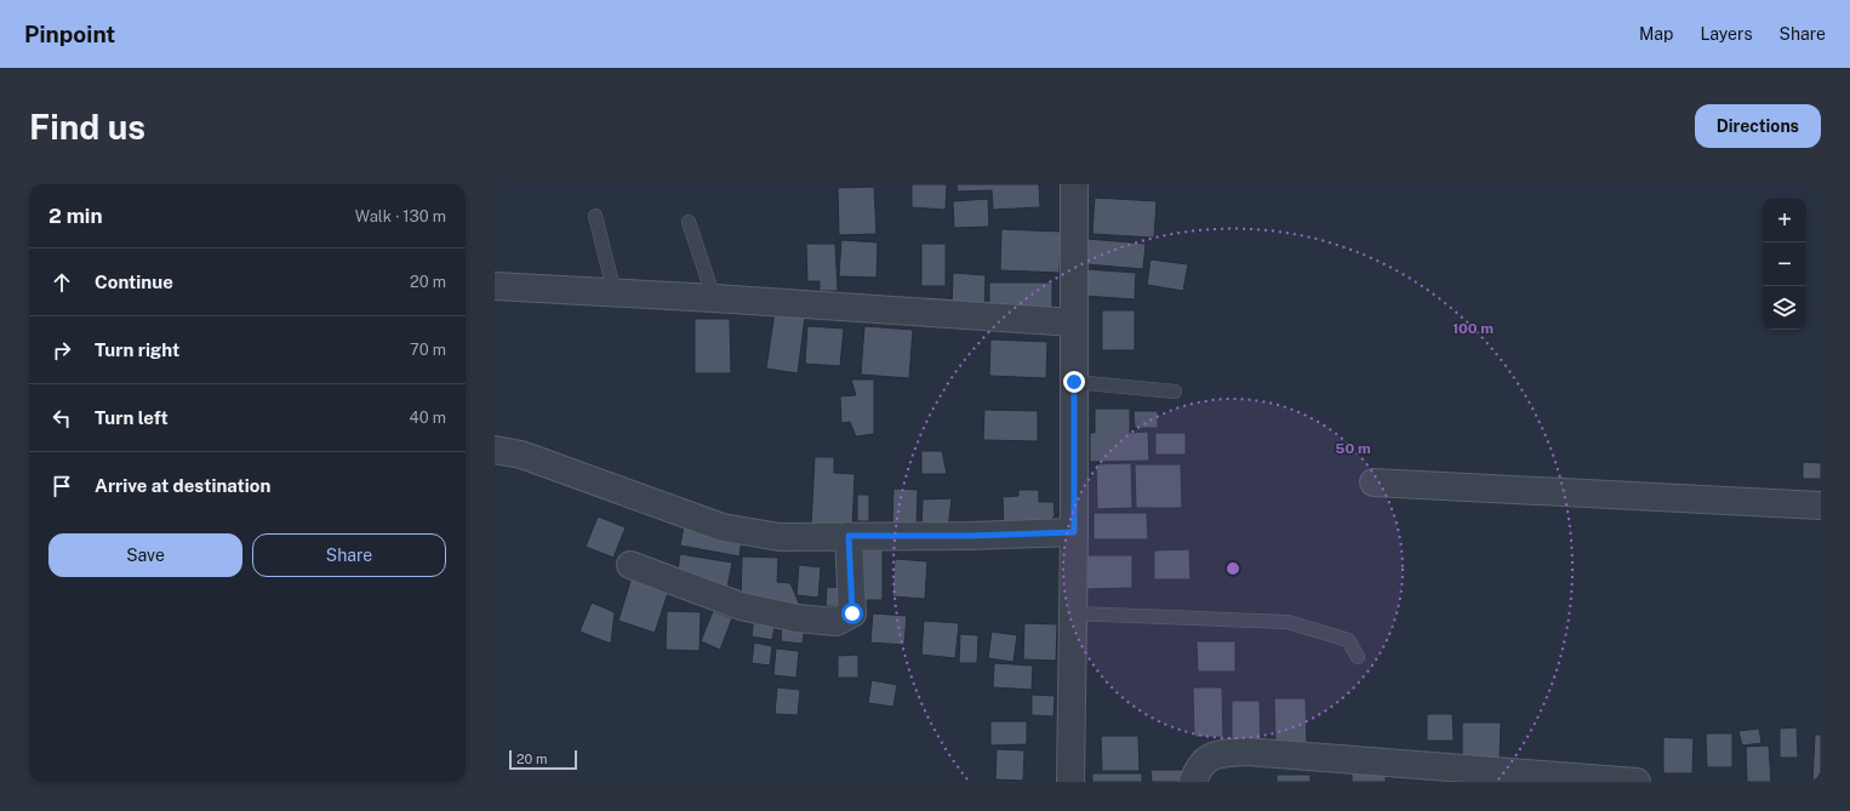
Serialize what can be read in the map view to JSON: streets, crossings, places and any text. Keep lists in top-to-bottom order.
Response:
{
  "scale_bar": "20 m",
  "page": {
    "header": "Pinpoint",
    "nav": ["Map", "Layers", "Share"],
    "buttons": [
      "Directions",
      ["Save", "Share"]
    ],
    "title": "Find us",
    "heading": ["2 min", "Walk · 130 m"],
    "map_buttons": ["+", "−"],
    "list": [
      ["Continue", "20 m"],
      ["Turn right", "70 m"],
      ["Turn left", "40 m"],
      "Arrive at destination"
    ],
    "scale": "20 m"
  },
  "rings": ["100 m", "50 m"]
}
